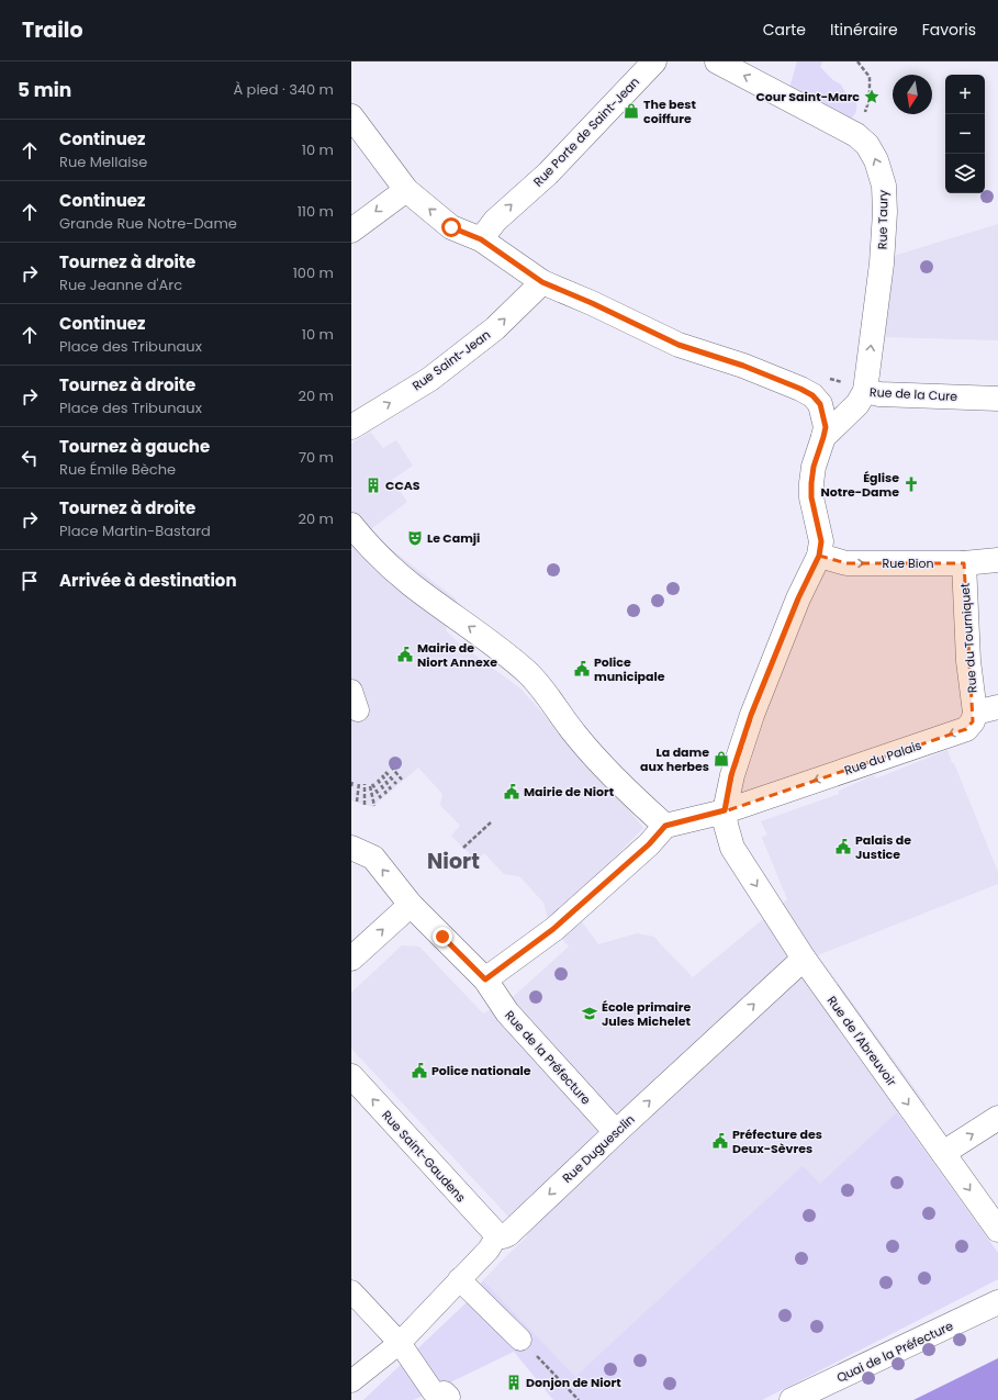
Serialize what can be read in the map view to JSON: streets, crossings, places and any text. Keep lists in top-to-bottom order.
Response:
{
  "streets": {
    "street": [
      "Rue Porte de Saint-Jean",
      "Rue Taury",
      "Rue Saint-Jean",
      "Rue de la Cure",
      "Rue Bion",
      "Rue du Tourniquet",
      "Rue du Palais",
      "Rue de l'Abreuvoir",
      "Rue de la Préfecture",
      "Rue Duguesclin",
      "Rue Saint-Gaudens",
      "Quai de la Préfecture"
    ]
  },
  "crossings": [
    ["Rue Taury", "Rue de la Cure"],
    ["Rue Bion", "Rue du Tourniquet"],
    ["Rue du Tourniquet", "Rue du Palais"],
    ["Rue du Palais", "Rue de l'Abreuvoir"],
    ["Rue de l'Abreuvoir", "Rue Duguesclin"],
    ["Rue de la Préfecture", "Rue Duguesclin"],
    ["Rue Duguesclin", "Rue Saint-Gaudens"]
  ],
  "one_way": [
    "Rue Porte de Saint-Jean",
    "Rue Taury",
    "Rue Saint-Jean",
    "Rue Bion",
    "Rue du Palais",
    "Rue de l'Abreuvoir",
    "Rue Saint-Gaudens"
  ],
  "districts": ["Niort"],
  "places": {
    "place": ["Cour Saint-Marc"],
    "shop": ["The best coiffure", "La dame aux herbes"],
    "church": ["Église Notre-Dame"],
    "building": ["CCAS", "Donjon de Niort"],
    "theatre": ["Le Camji"],
    "public building": [
      "Mairie de Niort Annexe",
      "Police municipale",
      "Mairie de Niort",
      "Palais de Justice",
      "Police nationale",
      "Préfecture des Deux-Sèvres"
    ],
    "school or university": ["École primaire Jules Michelet"]
  },
  "north": "bottom",
  "page": {
    "header": "Trailo",
    "nav": ["Carte", "Itinéraire", "Favoris"],
    "heading": ["5 min", "À pied · 340 m"],
    "map_buttons": ["+", "−"],
    "list": [
      ["Continuez", "Rue Mellaise", "10 m"],
      ["Continuez", "Grande Rue Notre-Dame", "110 m"],
      ["Tournez à droite", "Rue Jeanne d'Arc", "100 m"],
      ["Continuez", "Place des Tribunaux", "10 m"],
      ["Tournez à droite", "Place des Tribunaux", "20 m"],
      ["Tournez à gauche", "Rue Émile Bèche", "70 m"],
      ["Tournez à droite", "Place Martin-Bastard", "20 m"],
      "Arrivée à destination"
    ]
  }
}
